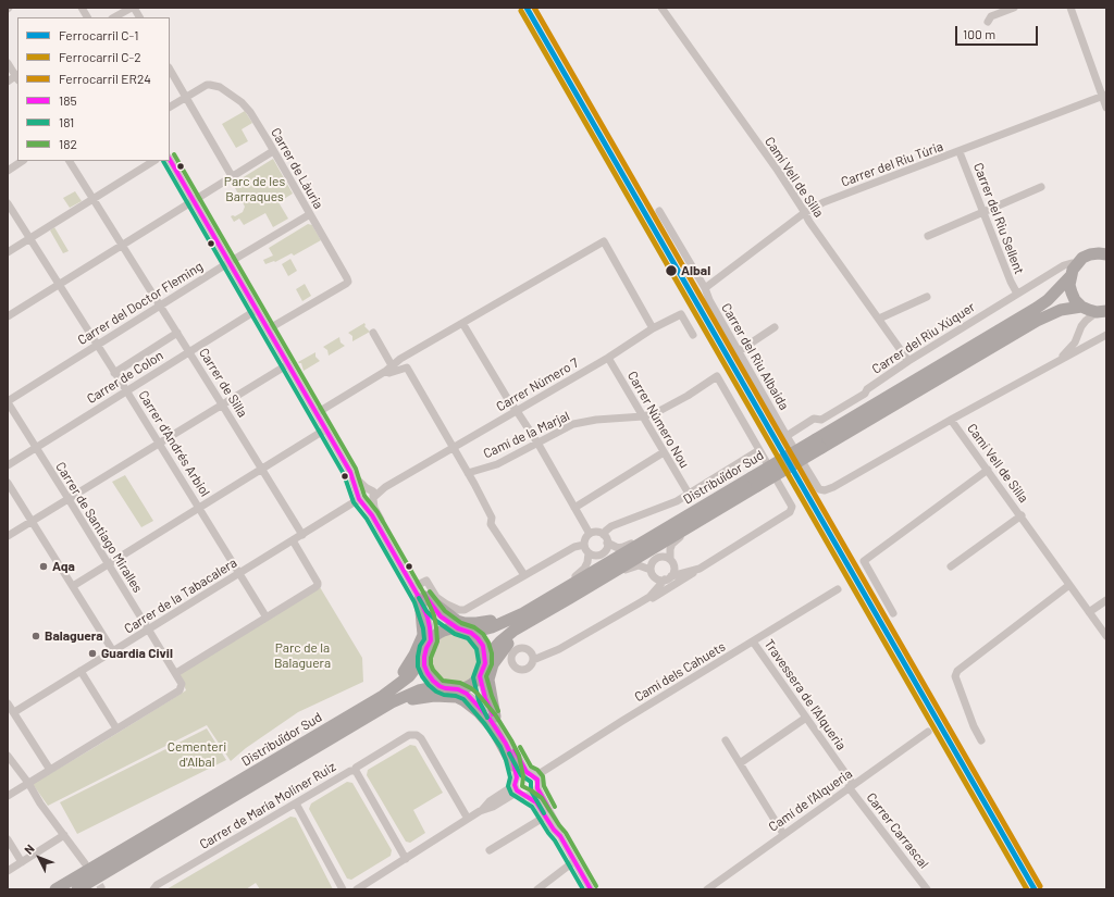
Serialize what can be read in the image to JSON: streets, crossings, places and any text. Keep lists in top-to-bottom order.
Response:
{
  "streets": {
    "highway": ["Distribuïdor Sud"],
    "street": [
      "Carrer del Riu Túria",
      "Carrer de Làuria",
      "Camí Vell de Silla",
      "Carrer del Riu Sellent",
      "Carrer del Doctor Fleming",
      "Carrer del Riu Xúquer",
      "Carrer del Riu Albaida",
      "Carrer de Colon",
      "Carrer de Silla",
      "Carrer Número 7",
      "Carrer Número Nou",
      "Camí de la Marjal",
      "Carrer d'Andrés Arbiol",
      "Carrer de Santiago Miralles",
      "Carrer de la Tabacalera",
      "Camí dels Cahuets",
      "Travessera de l'Alqueria",
      "Camí de l'Alqueria",
      "Carrer de María Moliner Ruiz",
      "Carrer Carrascal"
    ]
  },
  "crossings": [
    ["Carrer del Riu Túria", "Camí Vell de Silla"],
    ["Carrer del Riu Túria", "Carrer del Riu Sellent"],
    ["Carrer del Riu Túria", "Carrer del Riu Albaida"],
    ["Carrer de Làuria", "Carrer del Doctor Fleming"],
    ["Camí Vell de Silla", "Carrer del Riu Xúquer"],
    ["Camí Vell de Silla", "Carrer del Riu Albaida"],
    ["Carrer del Riu Sellent", "Carrer del Riu Xúquer"],
    ["Carrer del Doctor Fleming", "Carrer de Silla"],
    ["Carrer del Doctor Fleming", "Carrer d'Andrés Arbiol"],
    ["Carrer del Doctor Fleming", "Carrer de Santiago Miralles"],
    ["Carrer del Riu Xúquer", "Carrer del Riu Albaida"],
    ["Carrer del Riu Xúquer", "Distribuïdor Sud"],
    ["Carrer de Colon", "Carrer de Silla"],
    ["Carrer de Colon", "Carrer d'Andrés Arbiol"],
    ["Carrer de Colon", "Carrer de Santiago Miralles"],
    ["Carrer de Silla", "Carrer de la Tabacalera"],
    ["Carrer Número 7", "Carrer Número Nou"],
    ["Carrer Número 7", "Carrer de la Tabacalera"],
    ["Carrer Número Nou", "Camí de la Marjal"],
    ["Carrer d'Andrés Arbiol", "Carrer de la Tabacalera"],
    ["Carrer de Santiago Miralles", "Carrer de la Tabacalera"],
    ["Camí dels Cahuets", "Travessera de l'Alqueria"],
    ["Travessera de l'Alqueria", "Camí de l'Alqueria"],
    ["Travessera de l'Alqueria", "Carrer Carrascal"],
    ["Camí de l'Alqueria", "Carrer Carrascal"]
  ],
  "parks": ["Parc de les Barraques", "Parc de la Balaguera", "Cementeri d'Albal"],
  "places": [
    "Albal",
    "Aqa",
    "Balaguera",
    "Guardia Civil"
  ],
  "lines": [
    "rail line C-1",
    "rail line ER24",
    "rail line C-2",
    "transit line 182",
    "transit line 185",
    "transit line 181"
  ],
  "legend": [
    "Ferrocarril C-1",
    "Ferrocarril C-2",
    "Ferrocarril ER24",
    "185",
    "181",
    "182"
  ],
  "scale_bar": "100 m",
  "north": "top left"
}
